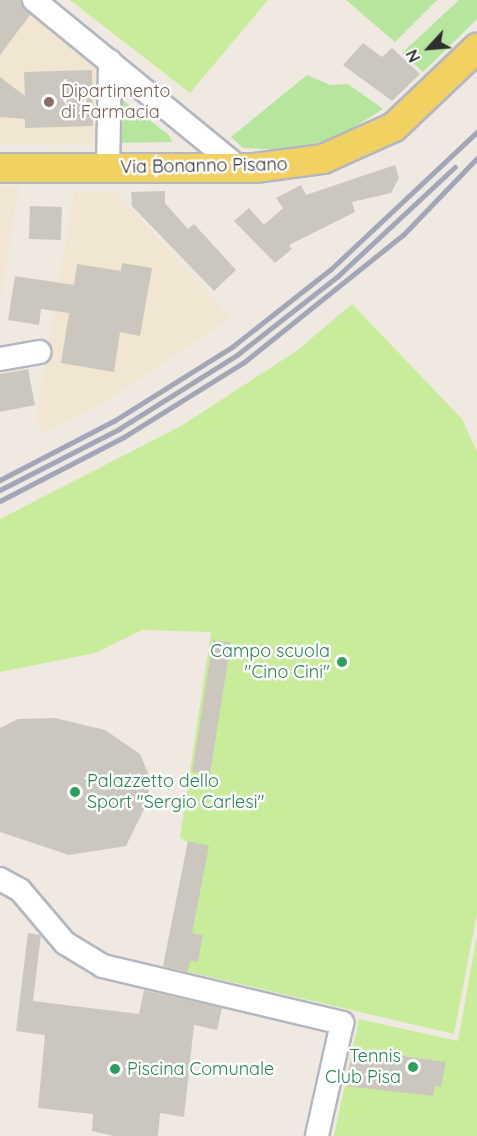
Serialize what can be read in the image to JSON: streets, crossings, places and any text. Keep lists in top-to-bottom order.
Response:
{
  "streets": {
    "main road": ["Via Bonanno Pisano"]
  },
  "places": [
    "Dipartimento di Farmacia",
    "Campo scuola \"Cino Cini\"",
    "Palazzetto dello Sport \"Sergio Carlesi\"",
    "Tennis Club Pisa",
    "Piscina Comunale"
  ],
  "north": "bottom left"
}
